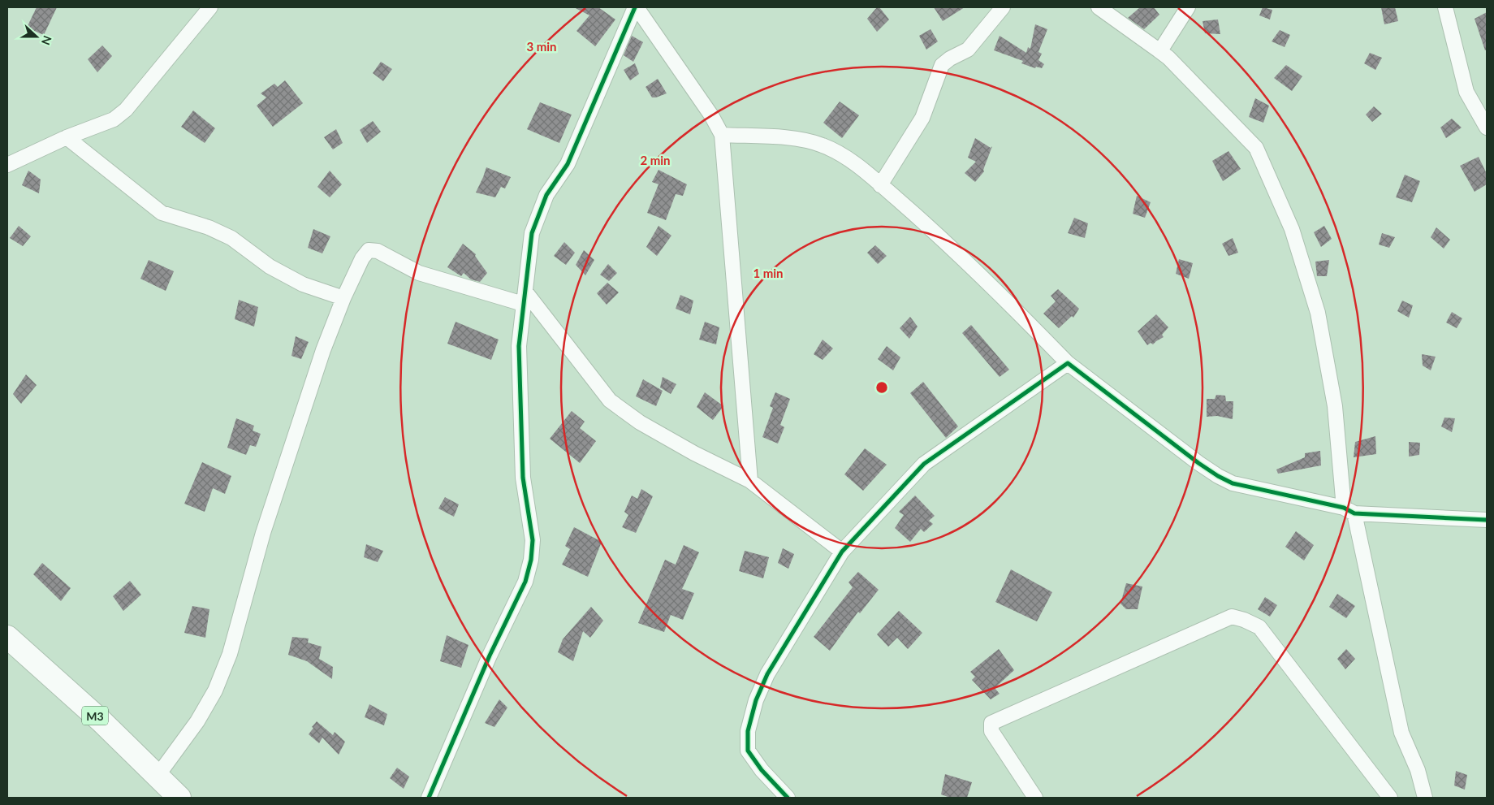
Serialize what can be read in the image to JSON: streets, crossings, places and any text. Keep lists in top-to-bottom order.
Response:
{
  "streets": {
    "main road": ["M3"]
  },
  "north": "right",
  "rings": ["3 min", "2 min", "1 min"]
}
